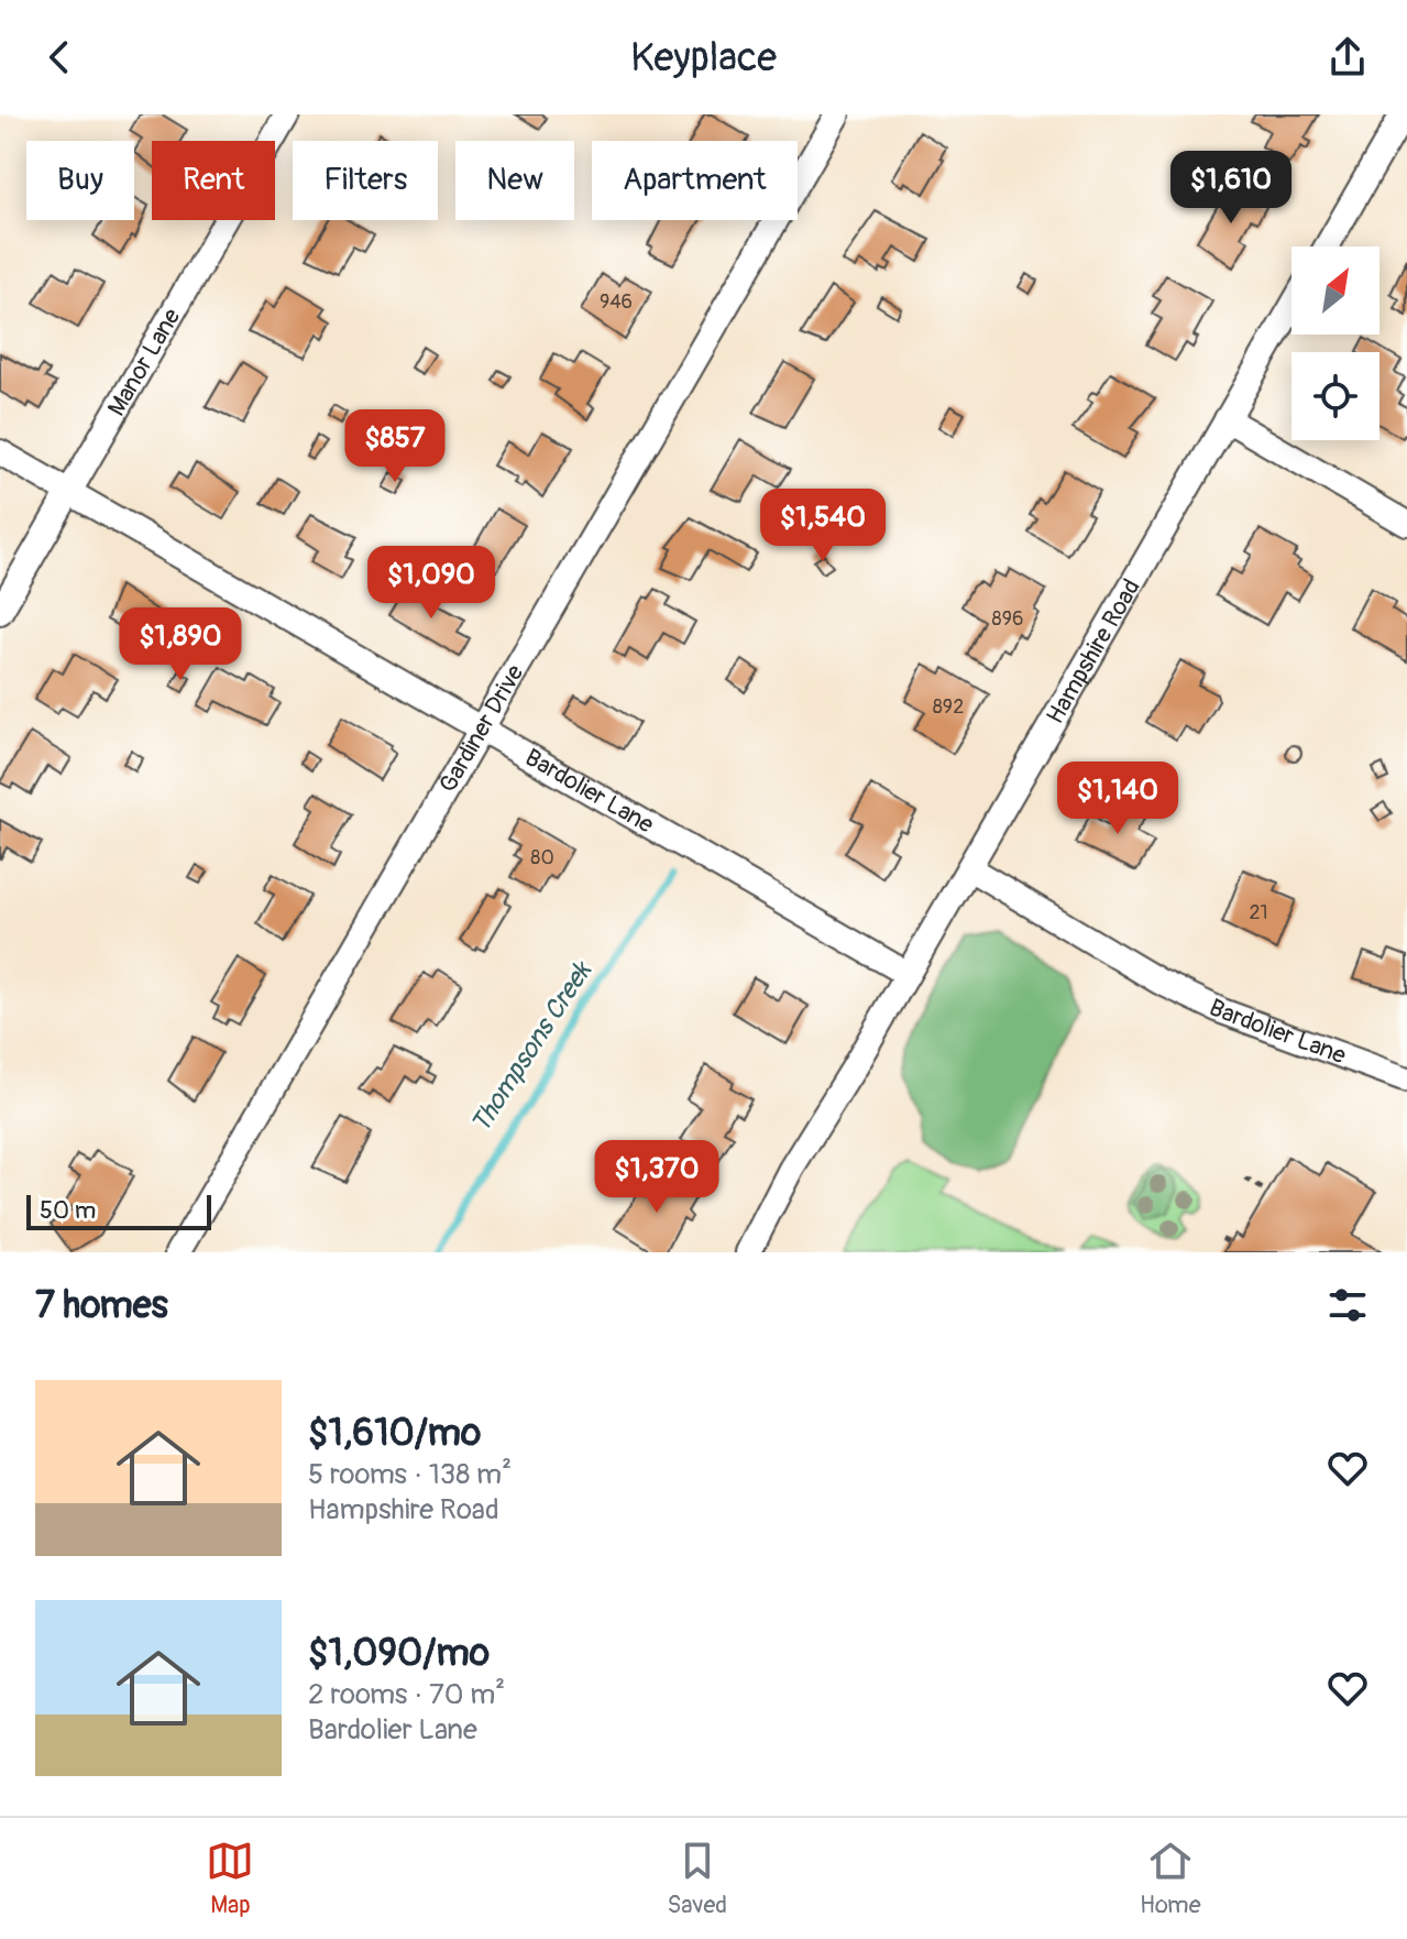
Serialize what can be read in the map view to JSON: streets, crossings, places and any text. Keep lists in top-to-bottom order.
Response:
{
  "streets": {
    "street": [
      "Manor Lane",
      "Hampshire Road",
      "Gardiner Drive",
      "Bardolier Lane"
    ]
  },
  "crossings": [
    ["Manor Lane", "Bardolier Lane"],
    ["Hampshire Road", "Bardolier Lane"],
    ["Gardiner Drive", "Bardolier Lane"]
  ],
  "water": ["Thompsons Creek"],
  "house_numbers": [
    "946",
    "896",
    "892",
    "80",
    "21"
  ],
  "scale_bar": "50 m",
  "north": "top right",
  "page": {
    "header": "Keyplace",
    "chip": [
      "Buy",
      "Rent",
      "Filters",
      "New",
      "Apartment"
    ],
    "price": [
      "$1,610",
      "$857",
      "$1,540",
      "$1,090",
      "$1,890",
      "$1,140",
      "$1,370"
    ],
    "scale": "50 m",
    "heading": "7 homes",
    "list": [
      {
        "name": "$1,610/mo",
        "note": "5 rooms · 138 m² · Hampshire Road"
      },
      {
        "name": "$1,090/mo",
        "note": "2 rooms · 70 m² · Bardolier Lane"
      }
    ],
    "tabs": ["Map", "Saved", "Home"]
  }
}
